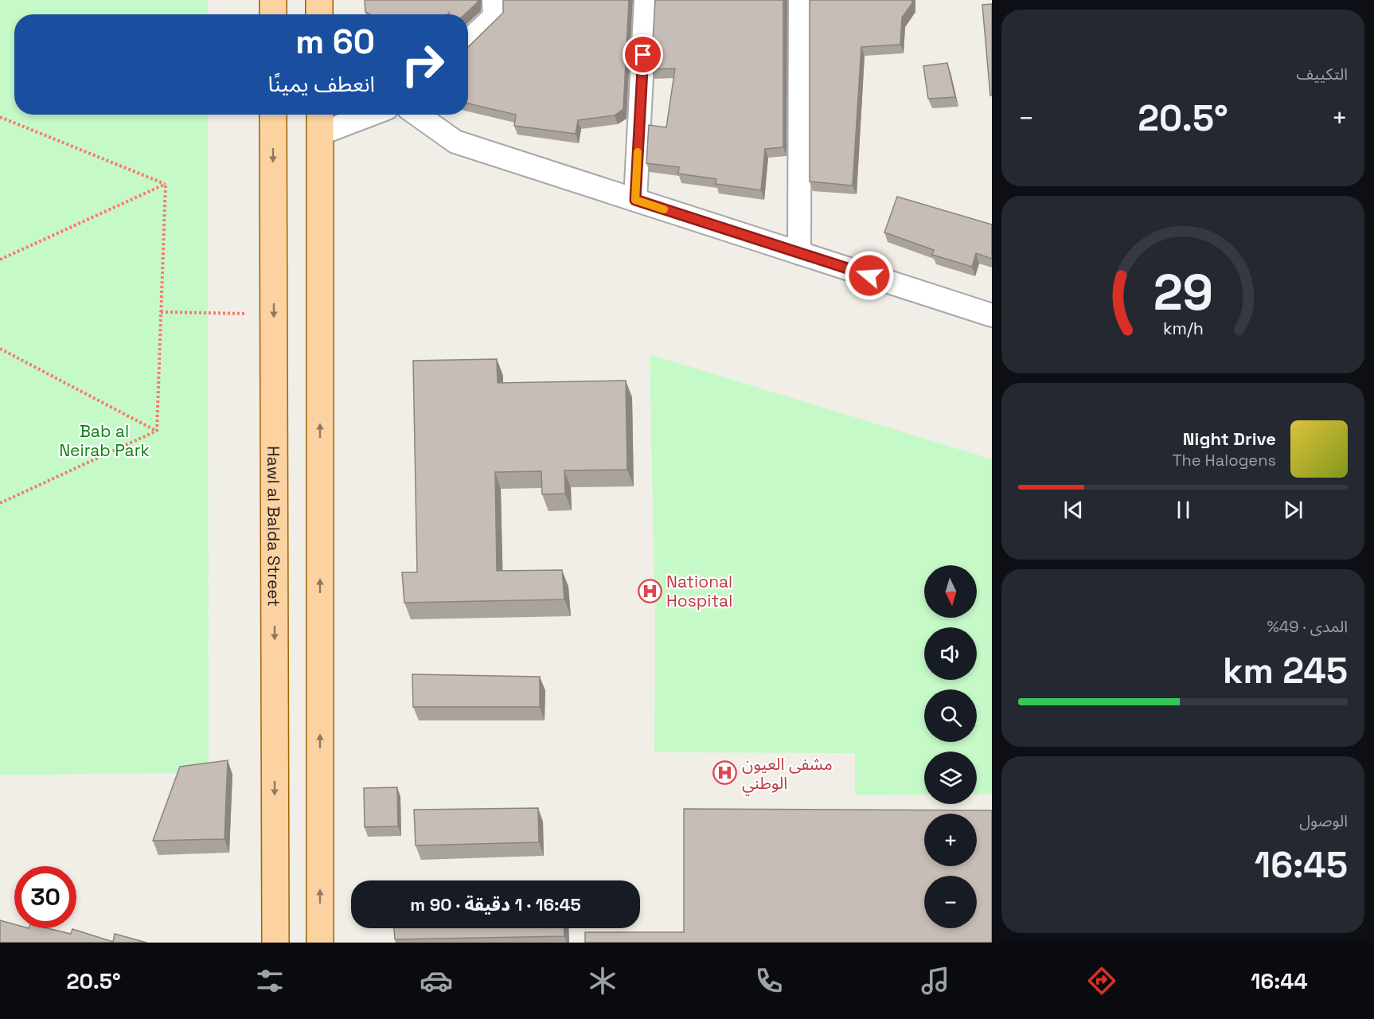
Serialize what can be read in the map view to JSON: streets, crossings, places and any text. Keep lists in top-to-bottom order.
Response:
{
  "streets": {
    "main road": ["Hawl al Balda Street"]
  },
  "parks": ["Bab al Neirab Park"],
  "places": {
    "hospital": ["National Hospital", "مشفى العيون الوطني"]
  },
  "north": "bottom",
  "page": {
    "tile": [
      "التكييف",
      ["المدى · 49%", "245 km"],
      ["الوصول", "16:45"]
    ],
    "turn": ["60 m", "انعطف يمينًا"],
    "heat": ["−", "20.5°", "+"],
    "song": ["Night Drive", "The Halogens"],
    "map_buttons": ["+", "−"],
    "limit": "30",
    "trip": "16:45 · 1 دقيقة · 90 m",
    "tabs": ["16:44", "20.5°"],
    "gauge": ["29", "km/h"]
  }
}
